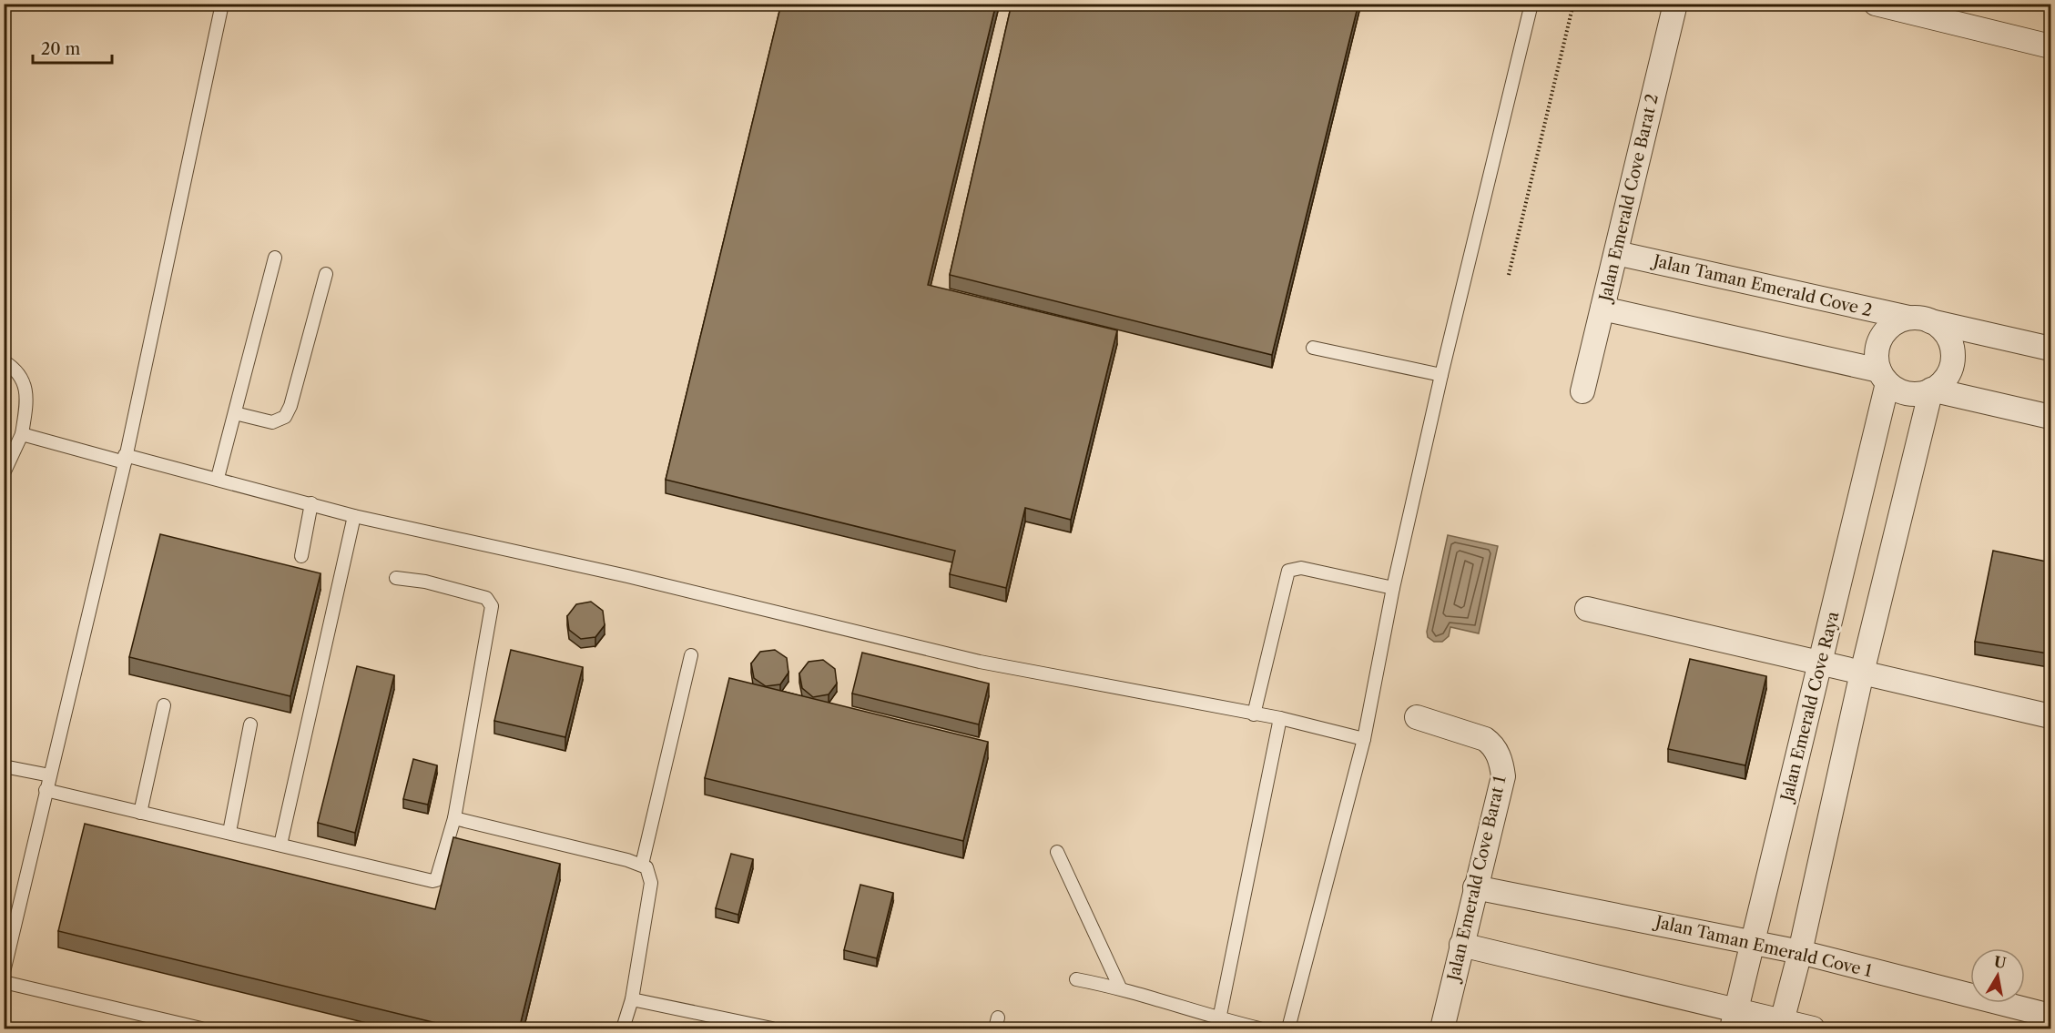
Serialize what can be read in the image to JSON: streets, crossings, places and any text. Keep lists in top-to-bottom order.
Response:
{
  "streets": {
    "street": [
      "Jalan Emerald Cove Barat 2",
      "Jalan Taman Emerald Cove 2",
      "Jalan Emerald Cove Raya",
      "Jalan Emerald Cove Barat 1",
      "Jalan Taman Emerald Cove 1"
    ]
  },
  "crossings": [
    ["Jalan Emerald Cove Barat 2", "Jalan Taman Emerald Cove 2"],
    ["Jalan Taman Emerald Cove 2", "Jalan Emerald Cove Raya"],
    ["Jalan Emerald Cove Raya", "Jalan Taman Emerald Cove 1"],
    ["Jalan Emerald Cove Barat 1", "Jalan Taman Emerald Cove 1"]
  ],
  "scale_bar": "20 m",
  "north": "top"
}
